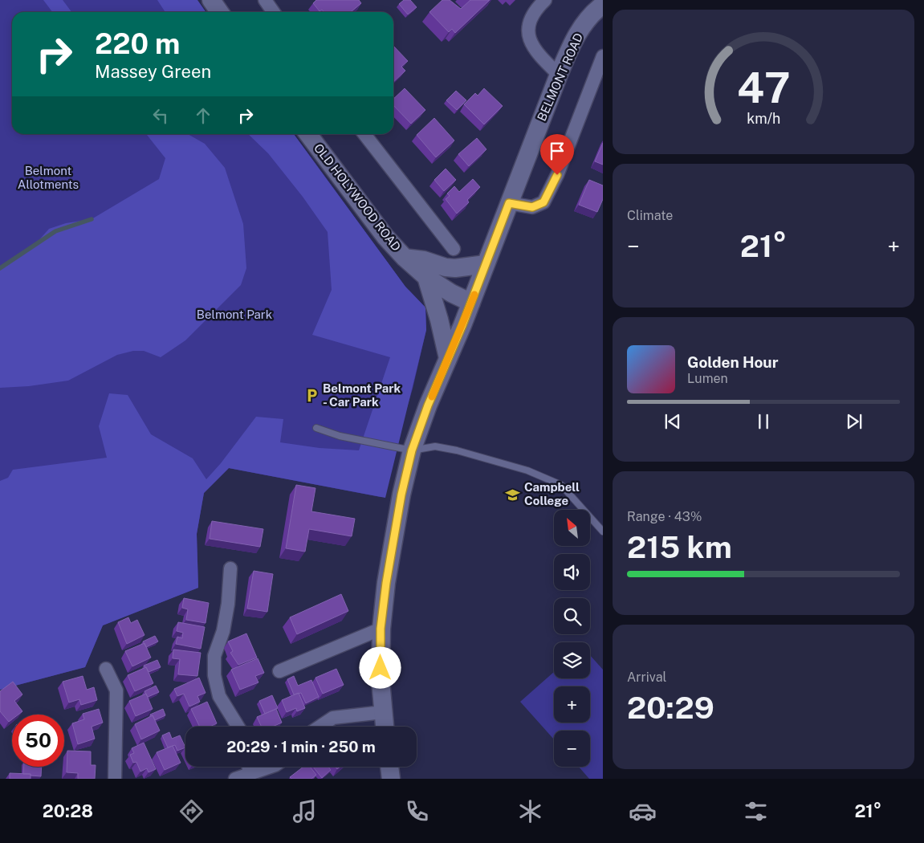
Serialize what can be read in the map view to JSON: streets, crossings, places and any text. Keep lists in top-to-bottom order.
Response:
{
  "streets": {
    "main road": ["BELMONT ROAD", "OLD HOLYWOOD ROAD"]
  },
  "crossings": [
    ["BELMONT ROAD", "OLD HOLYWOOD ROAD"]
  ],
  "parks": ["Belmont Allotments", "Belmont Park"],
  "places": {
    "parking": ["Belmont Park - Car Park"],
    "school or university": ["Campbell College"]
  },
  "north": "top left",
  "page": {
    "turn": ["220 m", "Massey Green"],
    "tile": [
      "Climate",
      ["Range · 43%", "215 km"],
      ["Arrival", "20:29"]
    ],
    "heat": ["−", "21°", "+"],
    "song": ["Golden Hour", "Lumen"],
    "map_buttons": ["+", "−"],
    "limit": "50",
    "trip": "20:29 · 1 min · 250 m",
    "tabs": ["20:28", "21°"],
    "gauge": ["47", "km/h"]
  }
}
